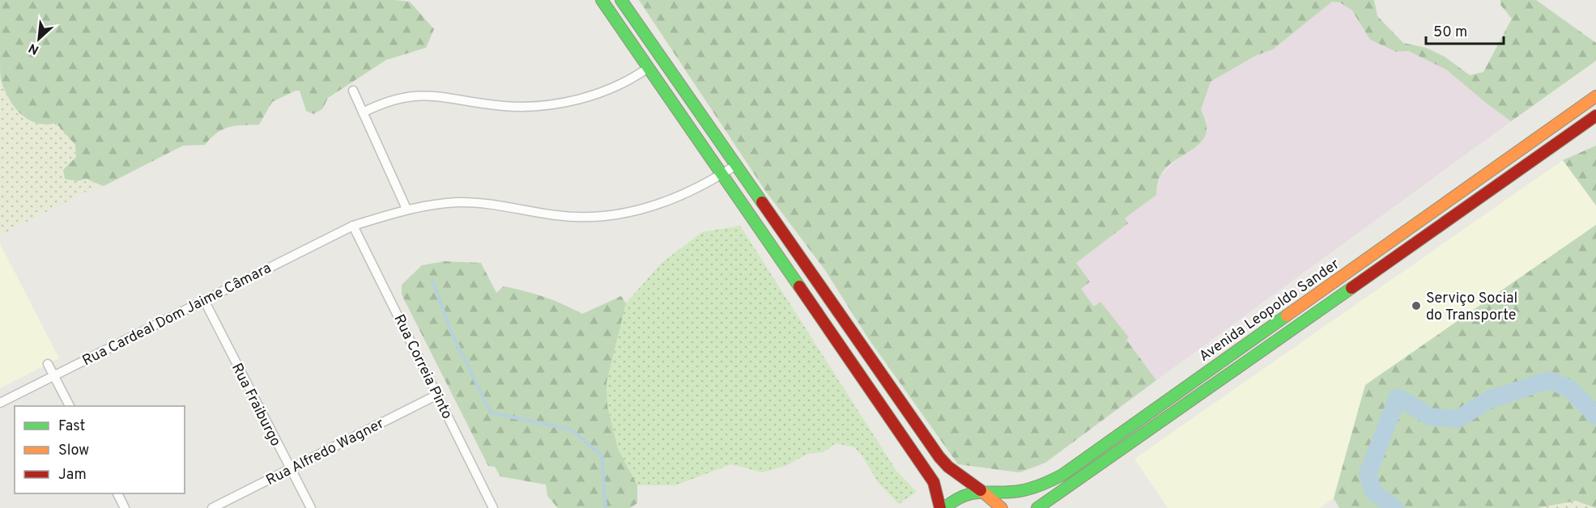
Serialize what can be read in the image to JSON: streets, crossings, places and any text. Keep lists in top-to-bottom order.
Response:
{
  "streets": {
    "main road": ["Avenida Leopoldo Sander"],
    "street": [
      "Rua Cardeal Dom Jaime Câmara",
      "Rua Correia Pinto",
      "Rua Fraiburgo",
      "Rua Alfredo Wagner"
    ]
  },
  "crossings": [
    ["Rua Cardeal Dom Jaime Câmara", "Rua Correia Pinto"],
    ["Rua Cardeal Dom Jaime Câmara", "Rua Fraiburgo"],
    ["Rua Correia Pinto", "Rua Alfredo Wagner"],
    ["Rua Fraiburgo", "Rua Alfredo Wagner"]
  ],
  "places": ["Serviço Social do Transporte"],
  "legend": ["Fast", "Slow", "Jam"],
  "scale_bar": "50 m",
  "north": "bottom left"
}
